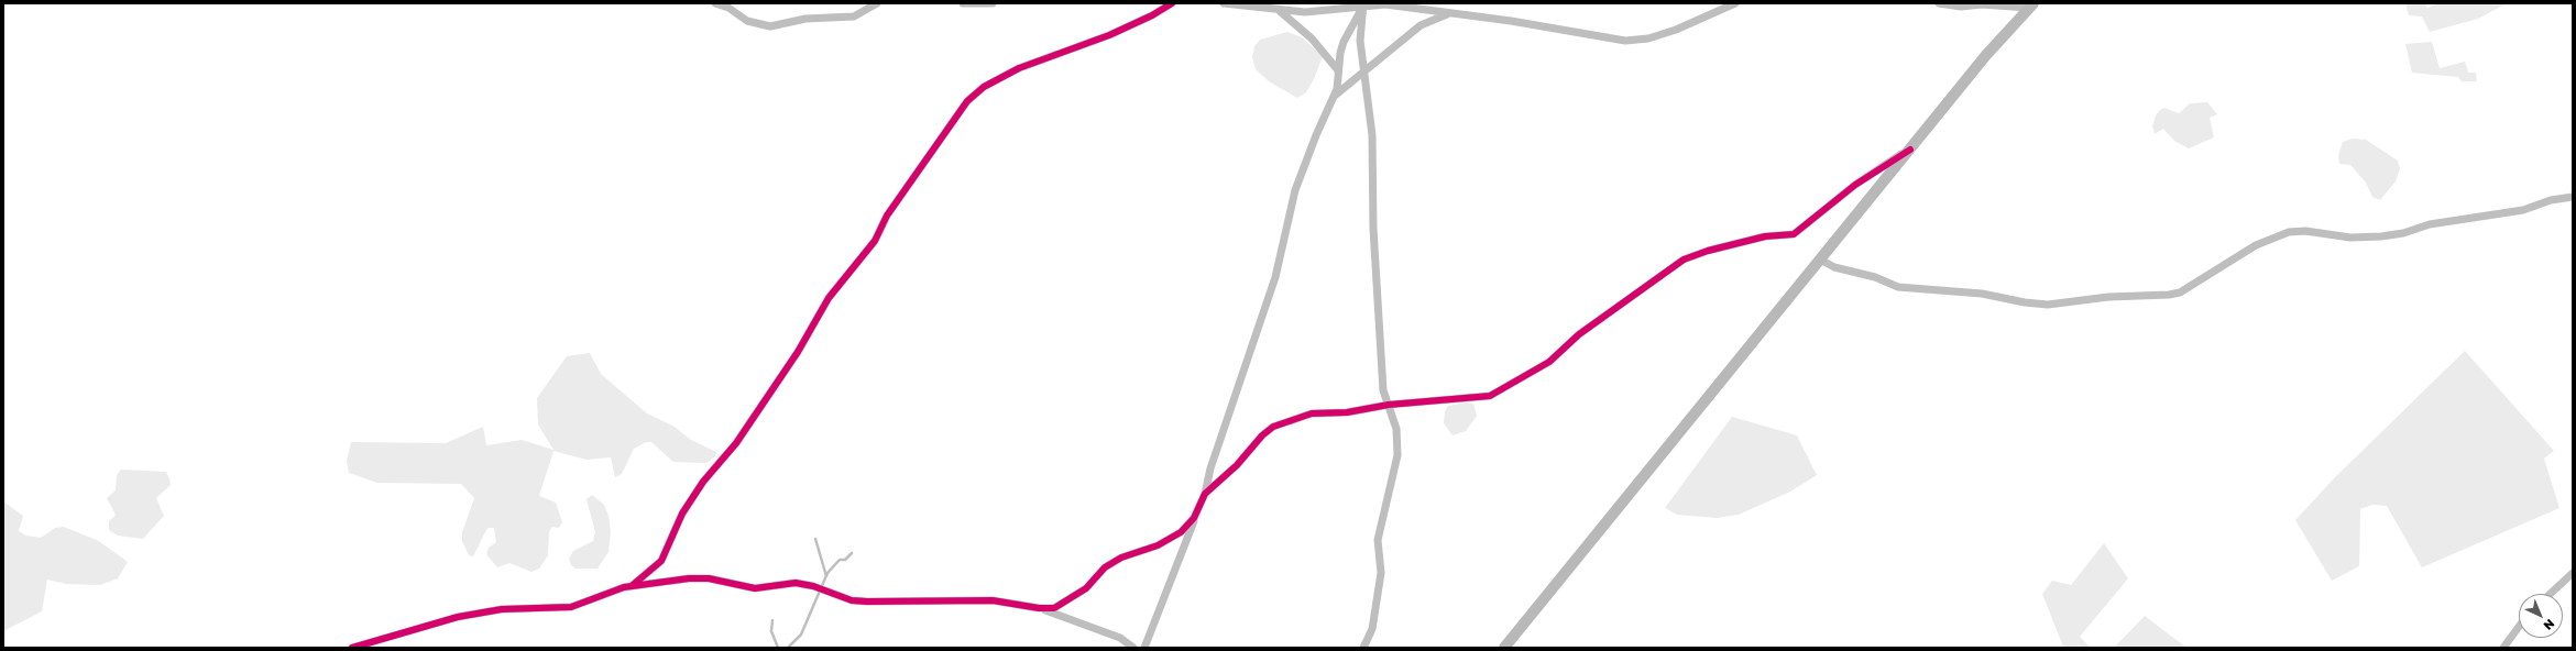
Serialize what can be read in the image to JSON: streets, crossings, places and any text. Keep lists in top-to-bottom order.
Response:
{
  "north": "bottom right"
}
